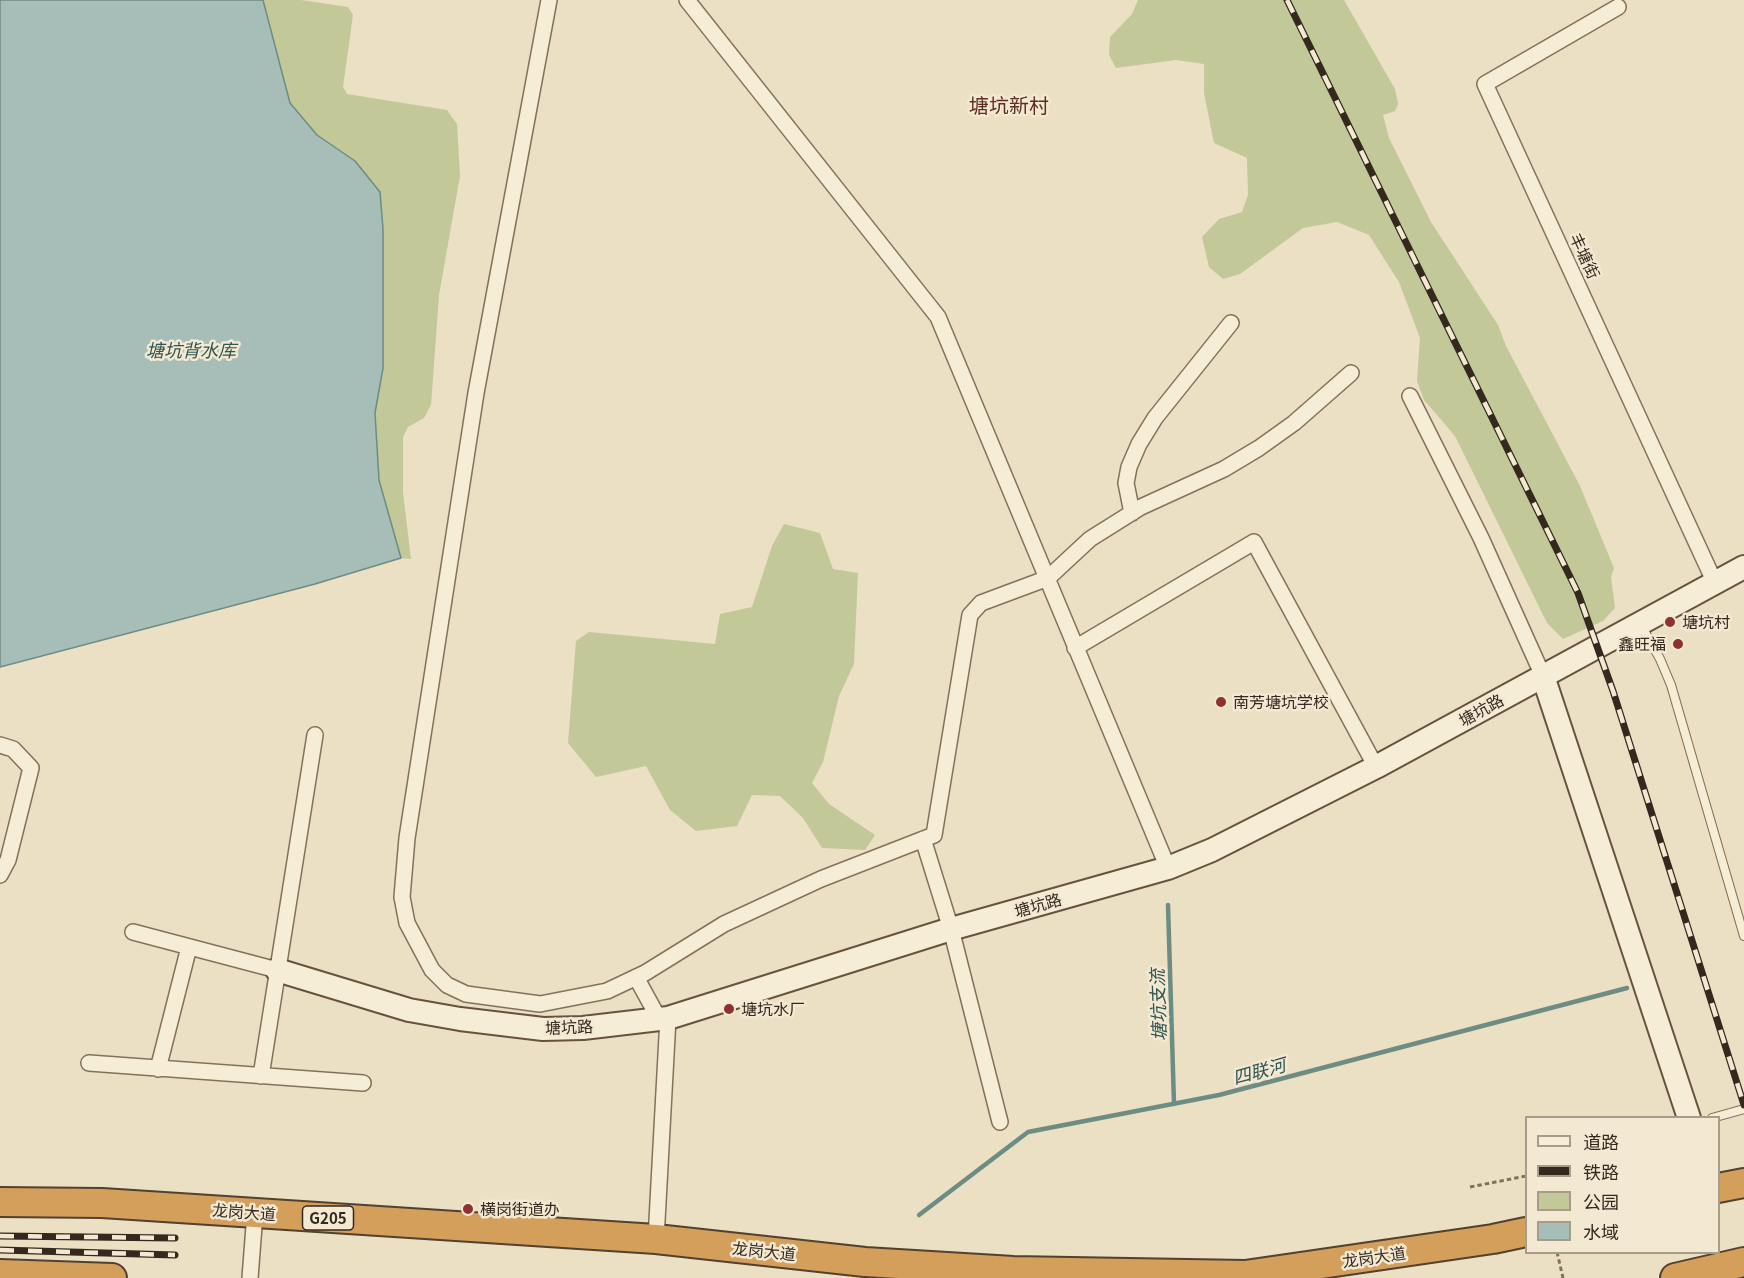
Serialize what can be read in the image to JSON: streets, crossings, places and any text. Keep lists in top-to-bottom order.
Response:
{
  "streets": {
    "highway": ["龙岗大道", "G205"],
    "street": ["丰塘街", "塘坑路"]
  },
  "crossings": [
    ["丰塘街", "塘坑路"]
  ],
  "districts": ["塘坑新村"],
  "water": ["塘坑背水库", "塘坑支流", "四联河"],
  "places": [
    "塘坑村",
    "鑫旺福",
    "南芳塘坑学校",
    "塘坑水厂",
    "横岗街道办"
  ],
  "legend": [
    "道路",
    "铁路",
    "公园",
    "水域"
  ]
}
